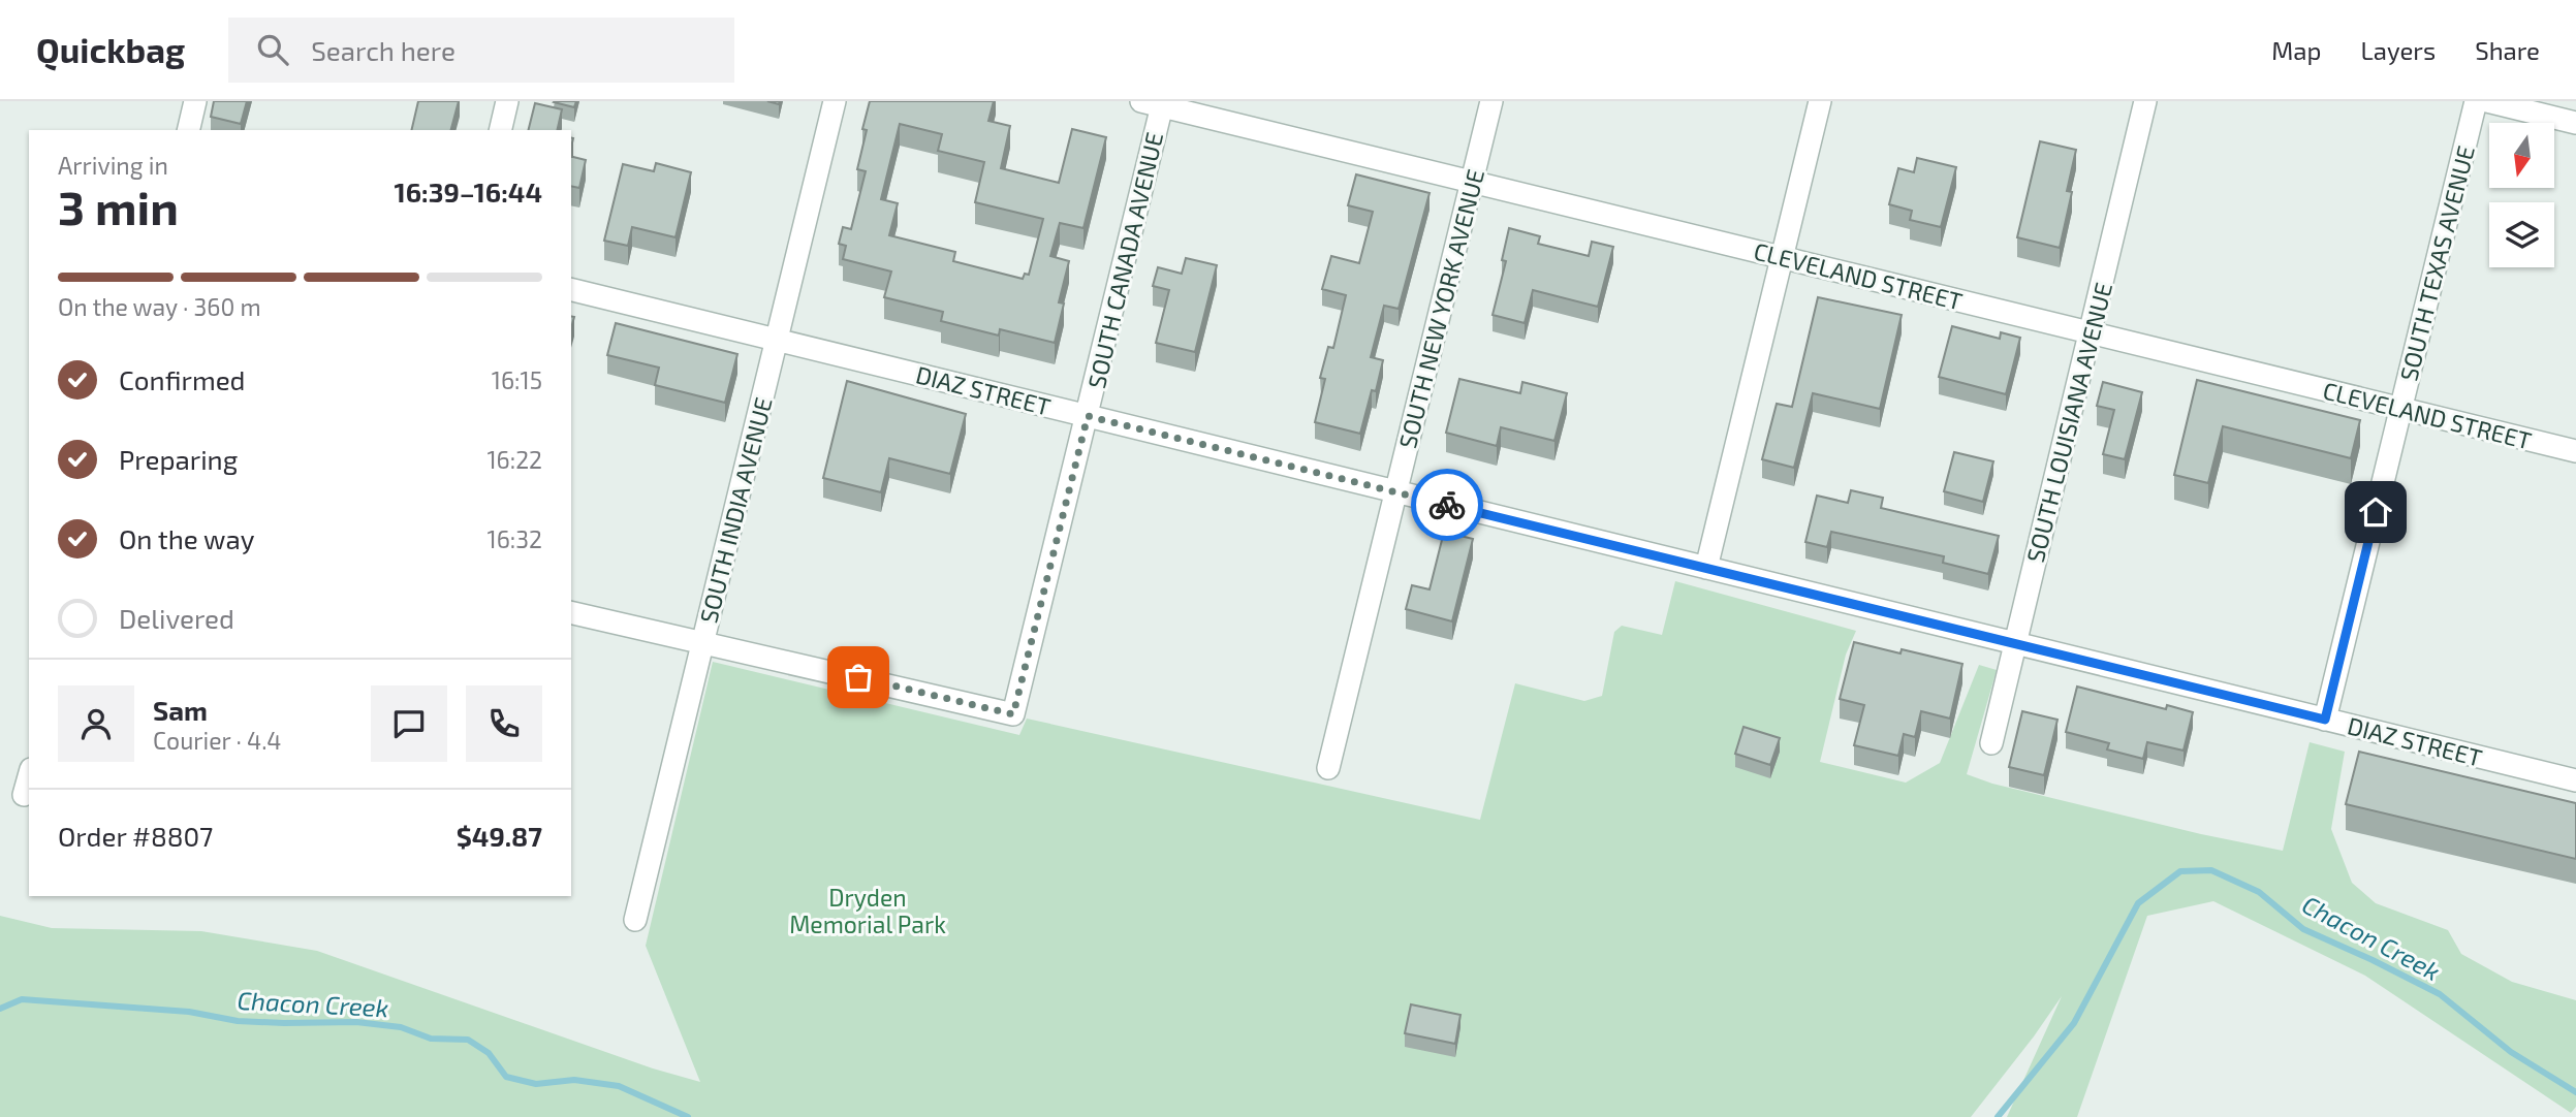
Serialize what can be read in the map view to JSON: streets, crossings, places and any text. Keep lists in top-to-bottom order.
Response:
{
  "streets": {
    "street": [
      "SOUTH CANADA AVENUE",
      "SOUTH TEXAS AVENUE",
      "CLEVELAND STREET",
      "SOUTH NEW YORK AVENUE",
      "DIAZ STREET",
      "SOUTH LOUISIANA AVENUE",
      "SOUTH INDIA AVENUE"
    ]
  },
  "crossings": [
    ["SOUTH CANADA AVENUE", "CLEVELAND STREET"],
    ["SOUTH CANADA AVENUE", "DIAZ STREET"],
    ["SOUTH CANADA AVENUE", "SOUTH INDIA AVENUE"],
    ["SOUTH TEXAS AVENUE", "CLEVELAND STREET"],
    ["SOUTH TEXAS AVENUE", "DIAZ STREET"],
    ["CLEVELAND STREET", "SOUTH NEW YORK AVENUE"],
    ["CLEVELAND STREET", "SOUTH LOUISIANA AVENUE"],
    ["SOUTH NEW YORK AVENUE", "DIAZ STREET"],
    ["DIAZ STREET", "SOUTH LOUISIANA AVENUE"],
    ["DIAZ STREET", "SOUTH INDIA AVENUE"]
  ],
  "water": ["Chacon Creek"],
  "parks": ["Dryden Memorial Park"],
  "north": "bottom",
  "page": {
    "header": "Quickbag",
    "search": "Search here",
    "nav": ["Map", "Layers", "Share"],
    "heading": ["3 min", "Arriving in", "16:39–16:44"],
    "panel": [
      "Sam",
      "Courier · 4.4",
      "Order #8807",
      "$49.87"
    ],
    "bar": "On the way · 360 m",
    "list": [
      ["Confirmed", "16:15"],
      ["Preparing", "16:22"],
      ["On the way", "16:32"],
      "Delivered"
    ]
  }
}
